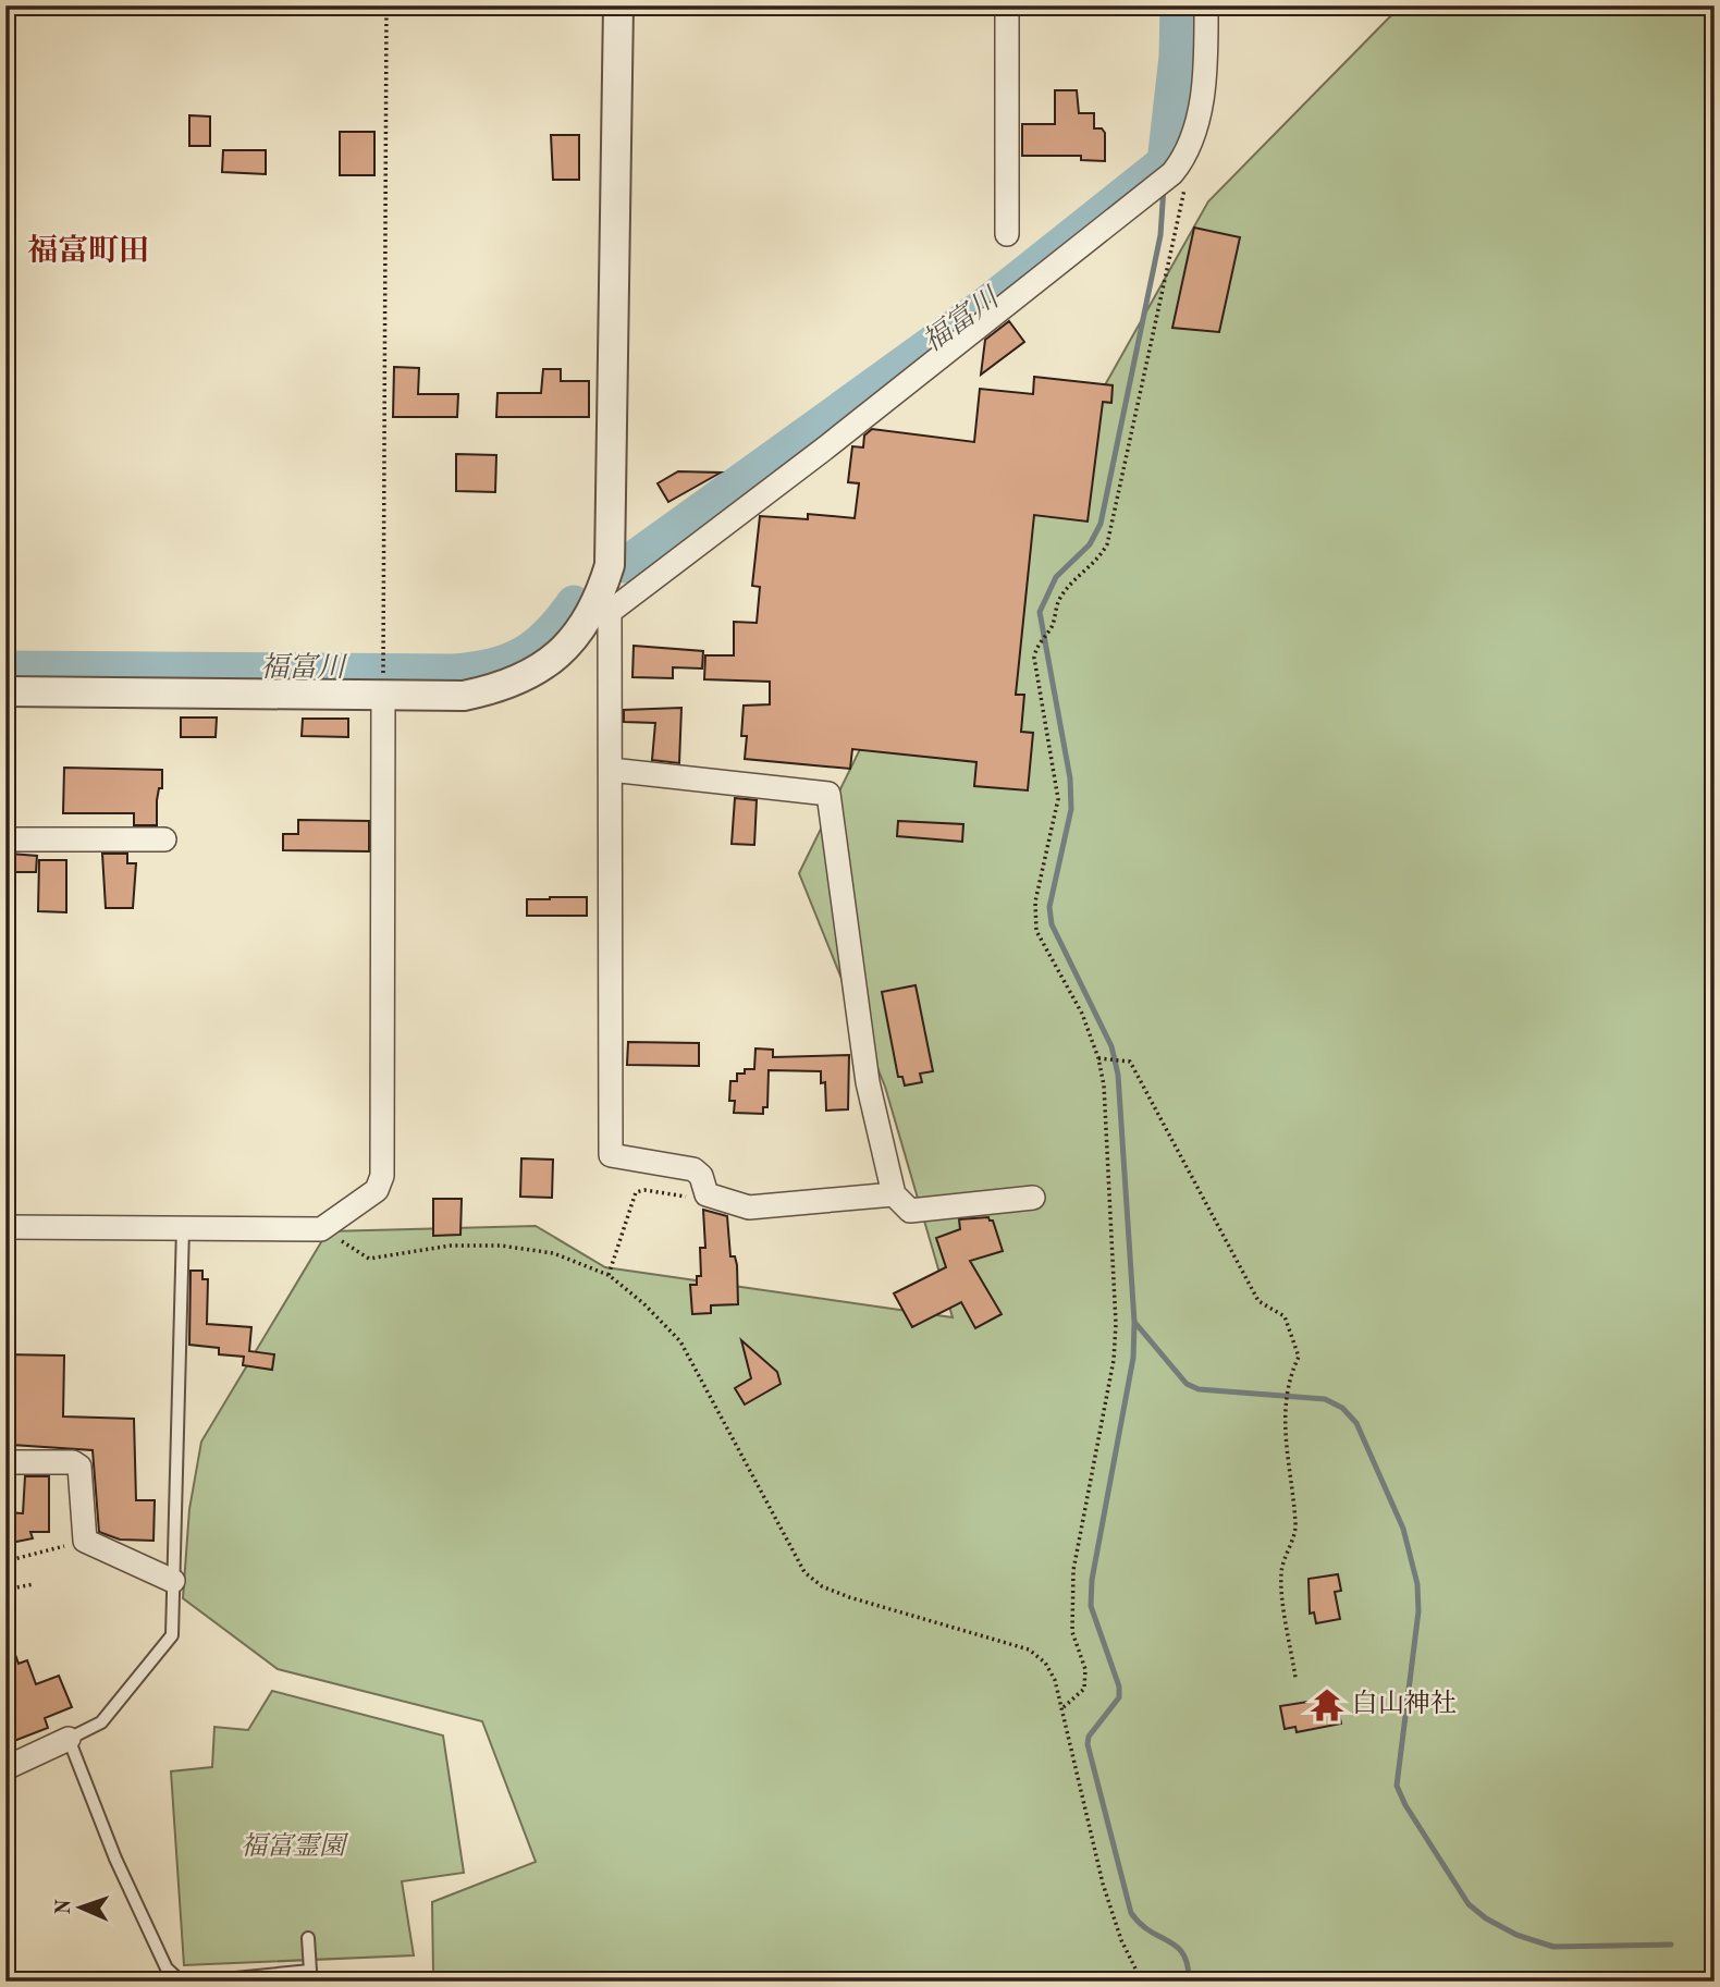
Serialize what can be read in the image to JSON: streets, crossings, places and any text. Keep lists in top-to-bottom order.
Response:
{
  "districts": ["福富町田"],
  "water": ["福富川"],
  "parks": ["福富霊園"],
  "places": {
    "temple": ["白山神社"]
  },
  "north": "left"
}
